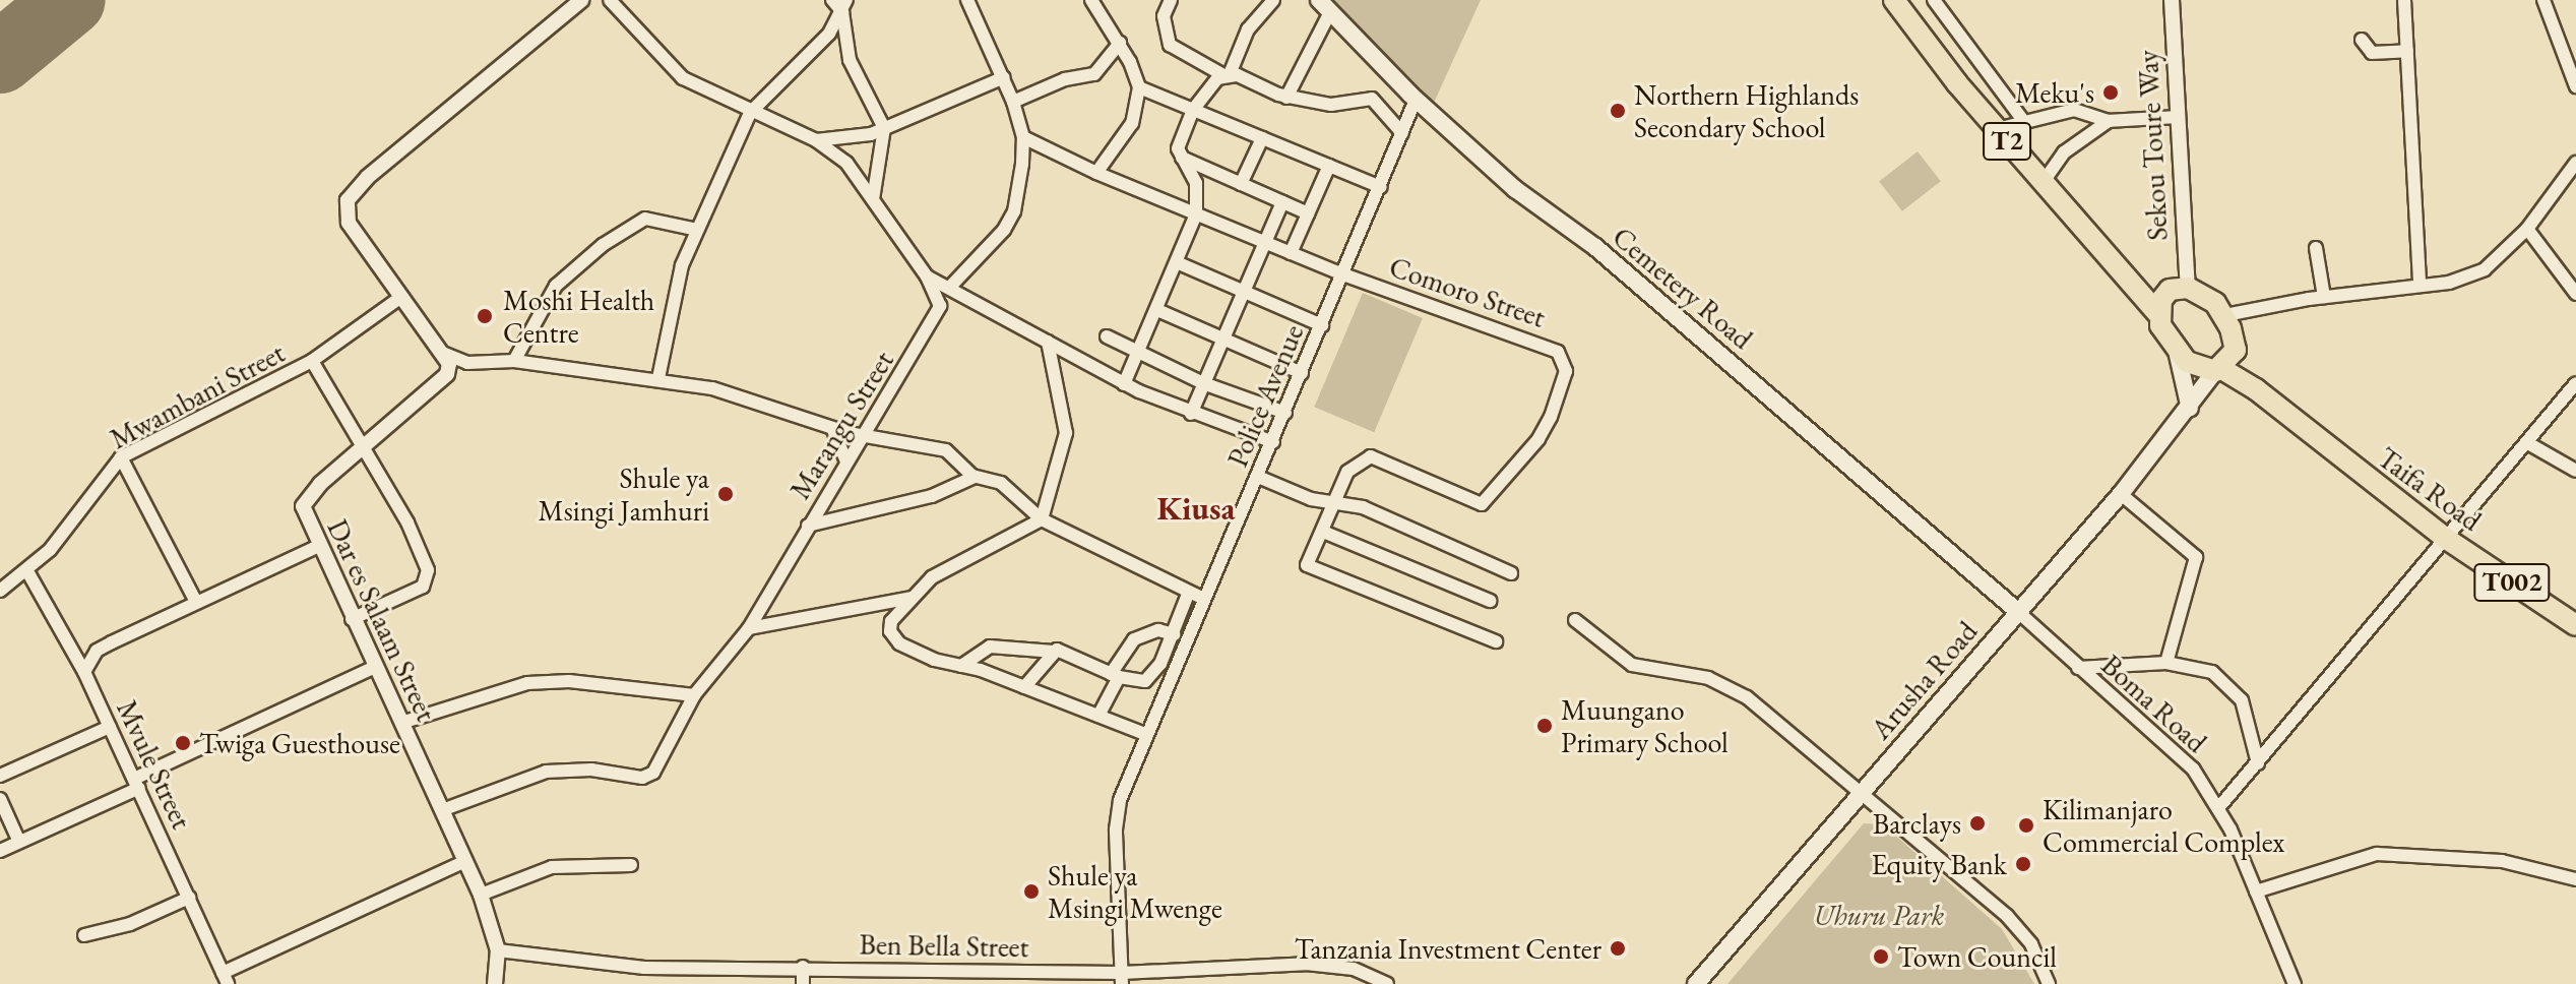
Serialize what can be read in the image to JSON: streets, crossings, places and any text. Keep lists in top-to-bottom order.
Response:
{
  "streets": {
    "highway": ["T2", "Taifa Road", "T002"],
    "main road": ["Cemetery Road", "Arusha Road"],
    "street": [
      "Sekou Toure Way",
      "Comoro Street",
      "Mwambani Street",
      "Police Avenue",
      "Marangu Street",
      "Dar es Salaam Street",
      "Boma Road",
      "Mvule Street",
      "Ben Bella Street"
    ]
  },
  "crossings": [
    ["T2", "Sekou Toure Way"],
    ["T2", "Taifa Road"],
    ["Cemetery Road", "Police Avenue"],
    ["Cemetery Road", "Arusha Road"],
    ["Cemetery Road", "Boma Road"],
    ["Comoro Street", "Police Avenue"],
    ["Mwambani Street", "Mvule Street"],
    ["Police Avenue", "Ben Bella Street"],
    ["Marangu Street", "Dar es Salaam Street"],
    ["Taifa Road", "Arusha Road"],
    ["Dar es Salaam Street", "Ben Bella Street"],
    ["Arusha Road", "Boma Road"]
  ],
  "districts": ["Kiusa"],
  "parks": ["Uhuru Park"],
  "places": [
    "Meku's",
    "Northern Highlands Secondary School",
    "Moshi Health Centre",
    "Shule ya Msingi Jamhuri",
    "Muungano Primary School",
    "Twiga Guesthouse",
    "Barclays",
    "Kilimanjaro Commercial Complex",
    "Equity Bank",
    "Shule ya Msingi Mwenge",
    "Tanzania Investment Center",
    "Town Council"
  ]
}
